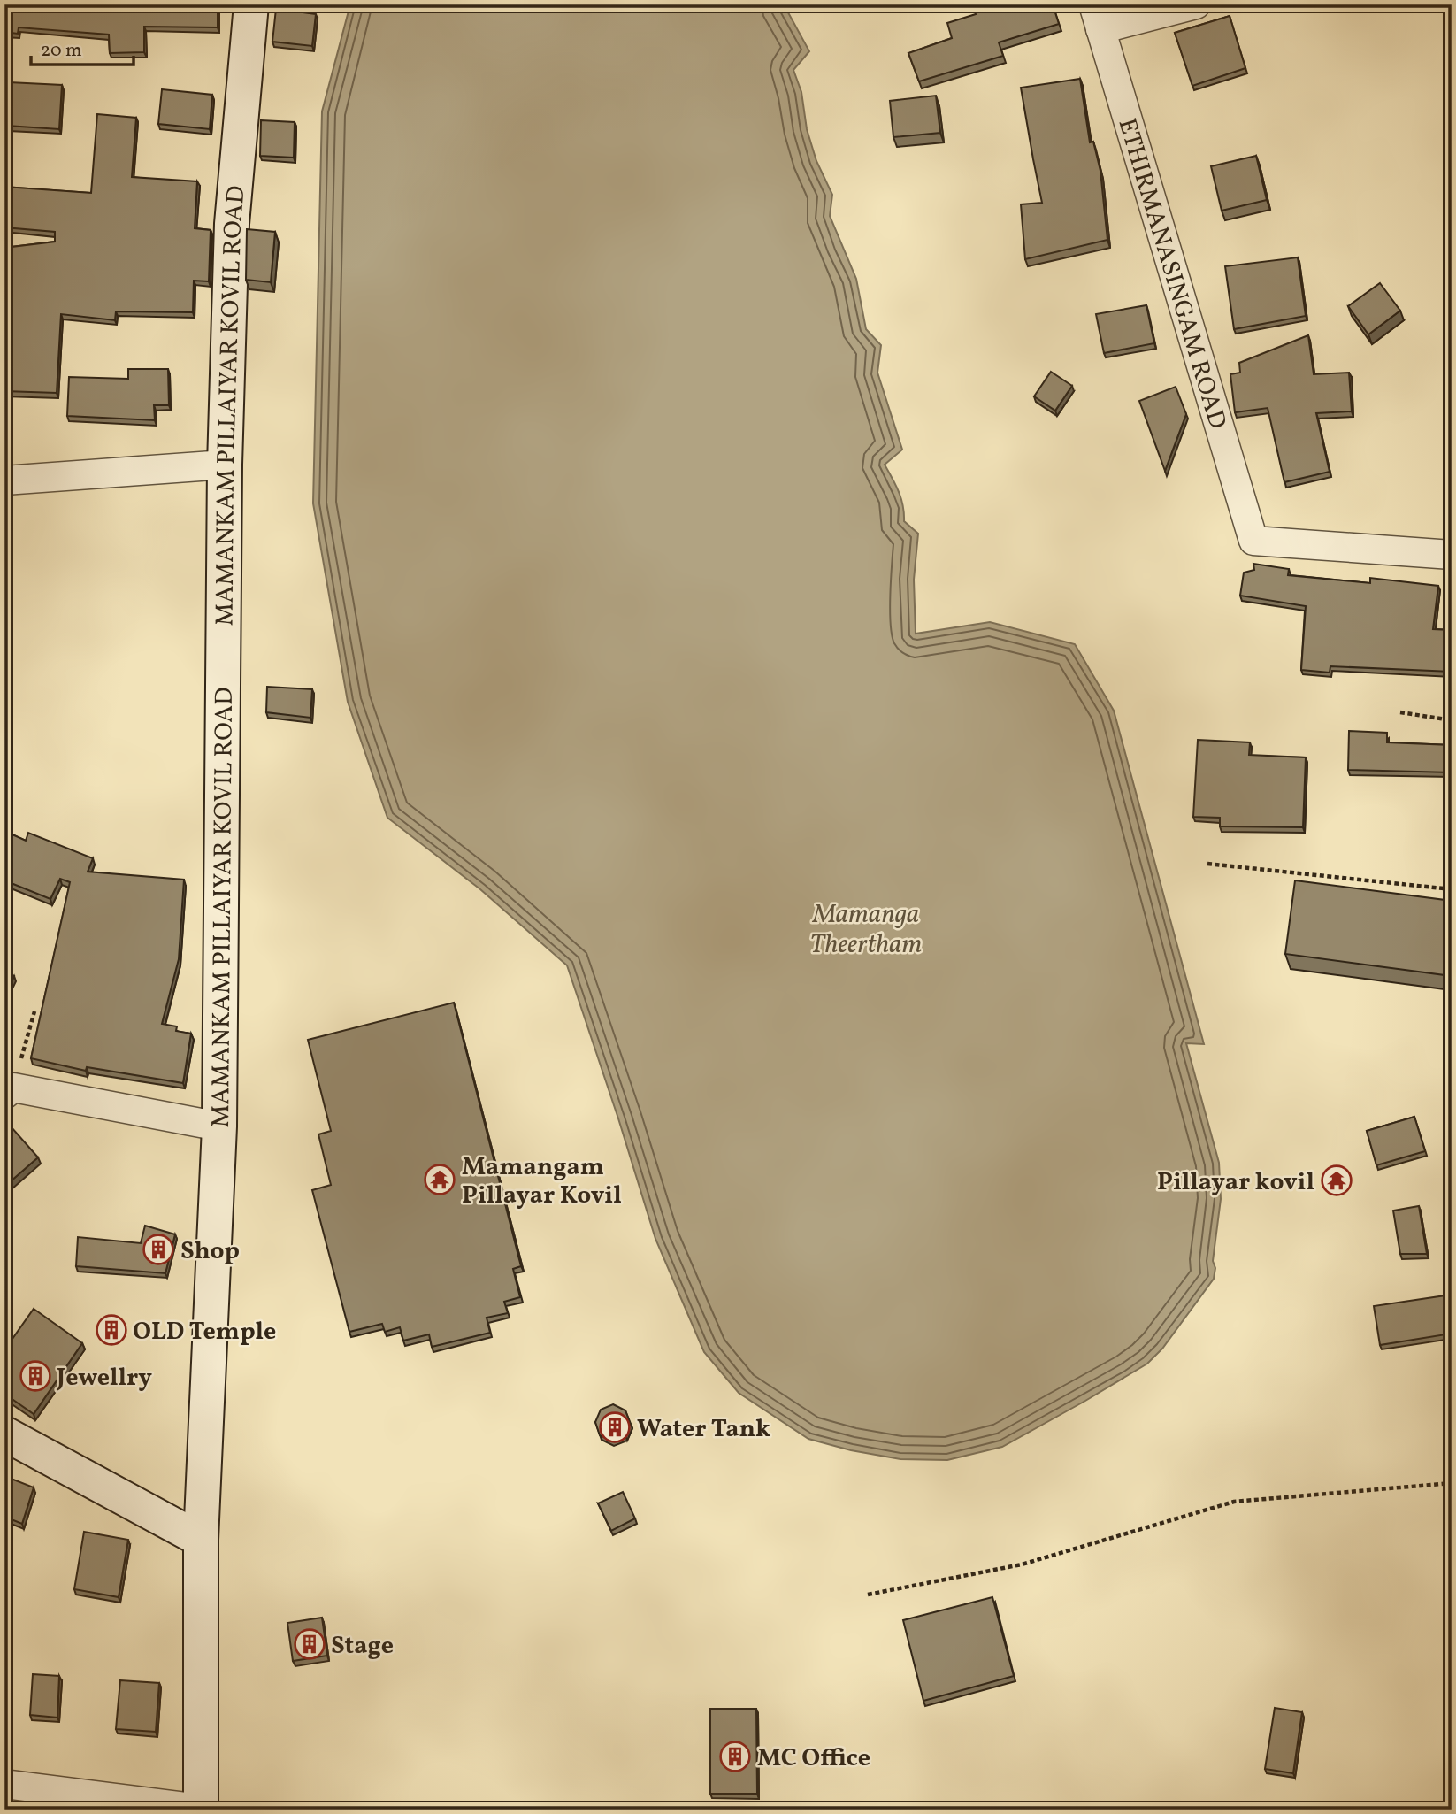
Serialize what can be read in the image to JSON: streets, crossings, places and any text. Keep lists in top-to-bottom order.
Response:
{
  "streets": {
    "main road": ["MAMANKAM PILLAIYAR KOVIL ROAD"],
    "street": ["ETHIRMANASINGAM ROAD"]
  },
  "water": ["Mamanga Theertham"],
  "places": {
    "temple": ["Mamangam Pillayar Kovil", "Pillayar kovil"],
    "building": [
      "Shop",
      "OLD Temple",
      "Jewellry",
      "Water Tank",
      "Stage",
      "MC Office"
    ]
  },
  "scale_bar": "20 m"
}
